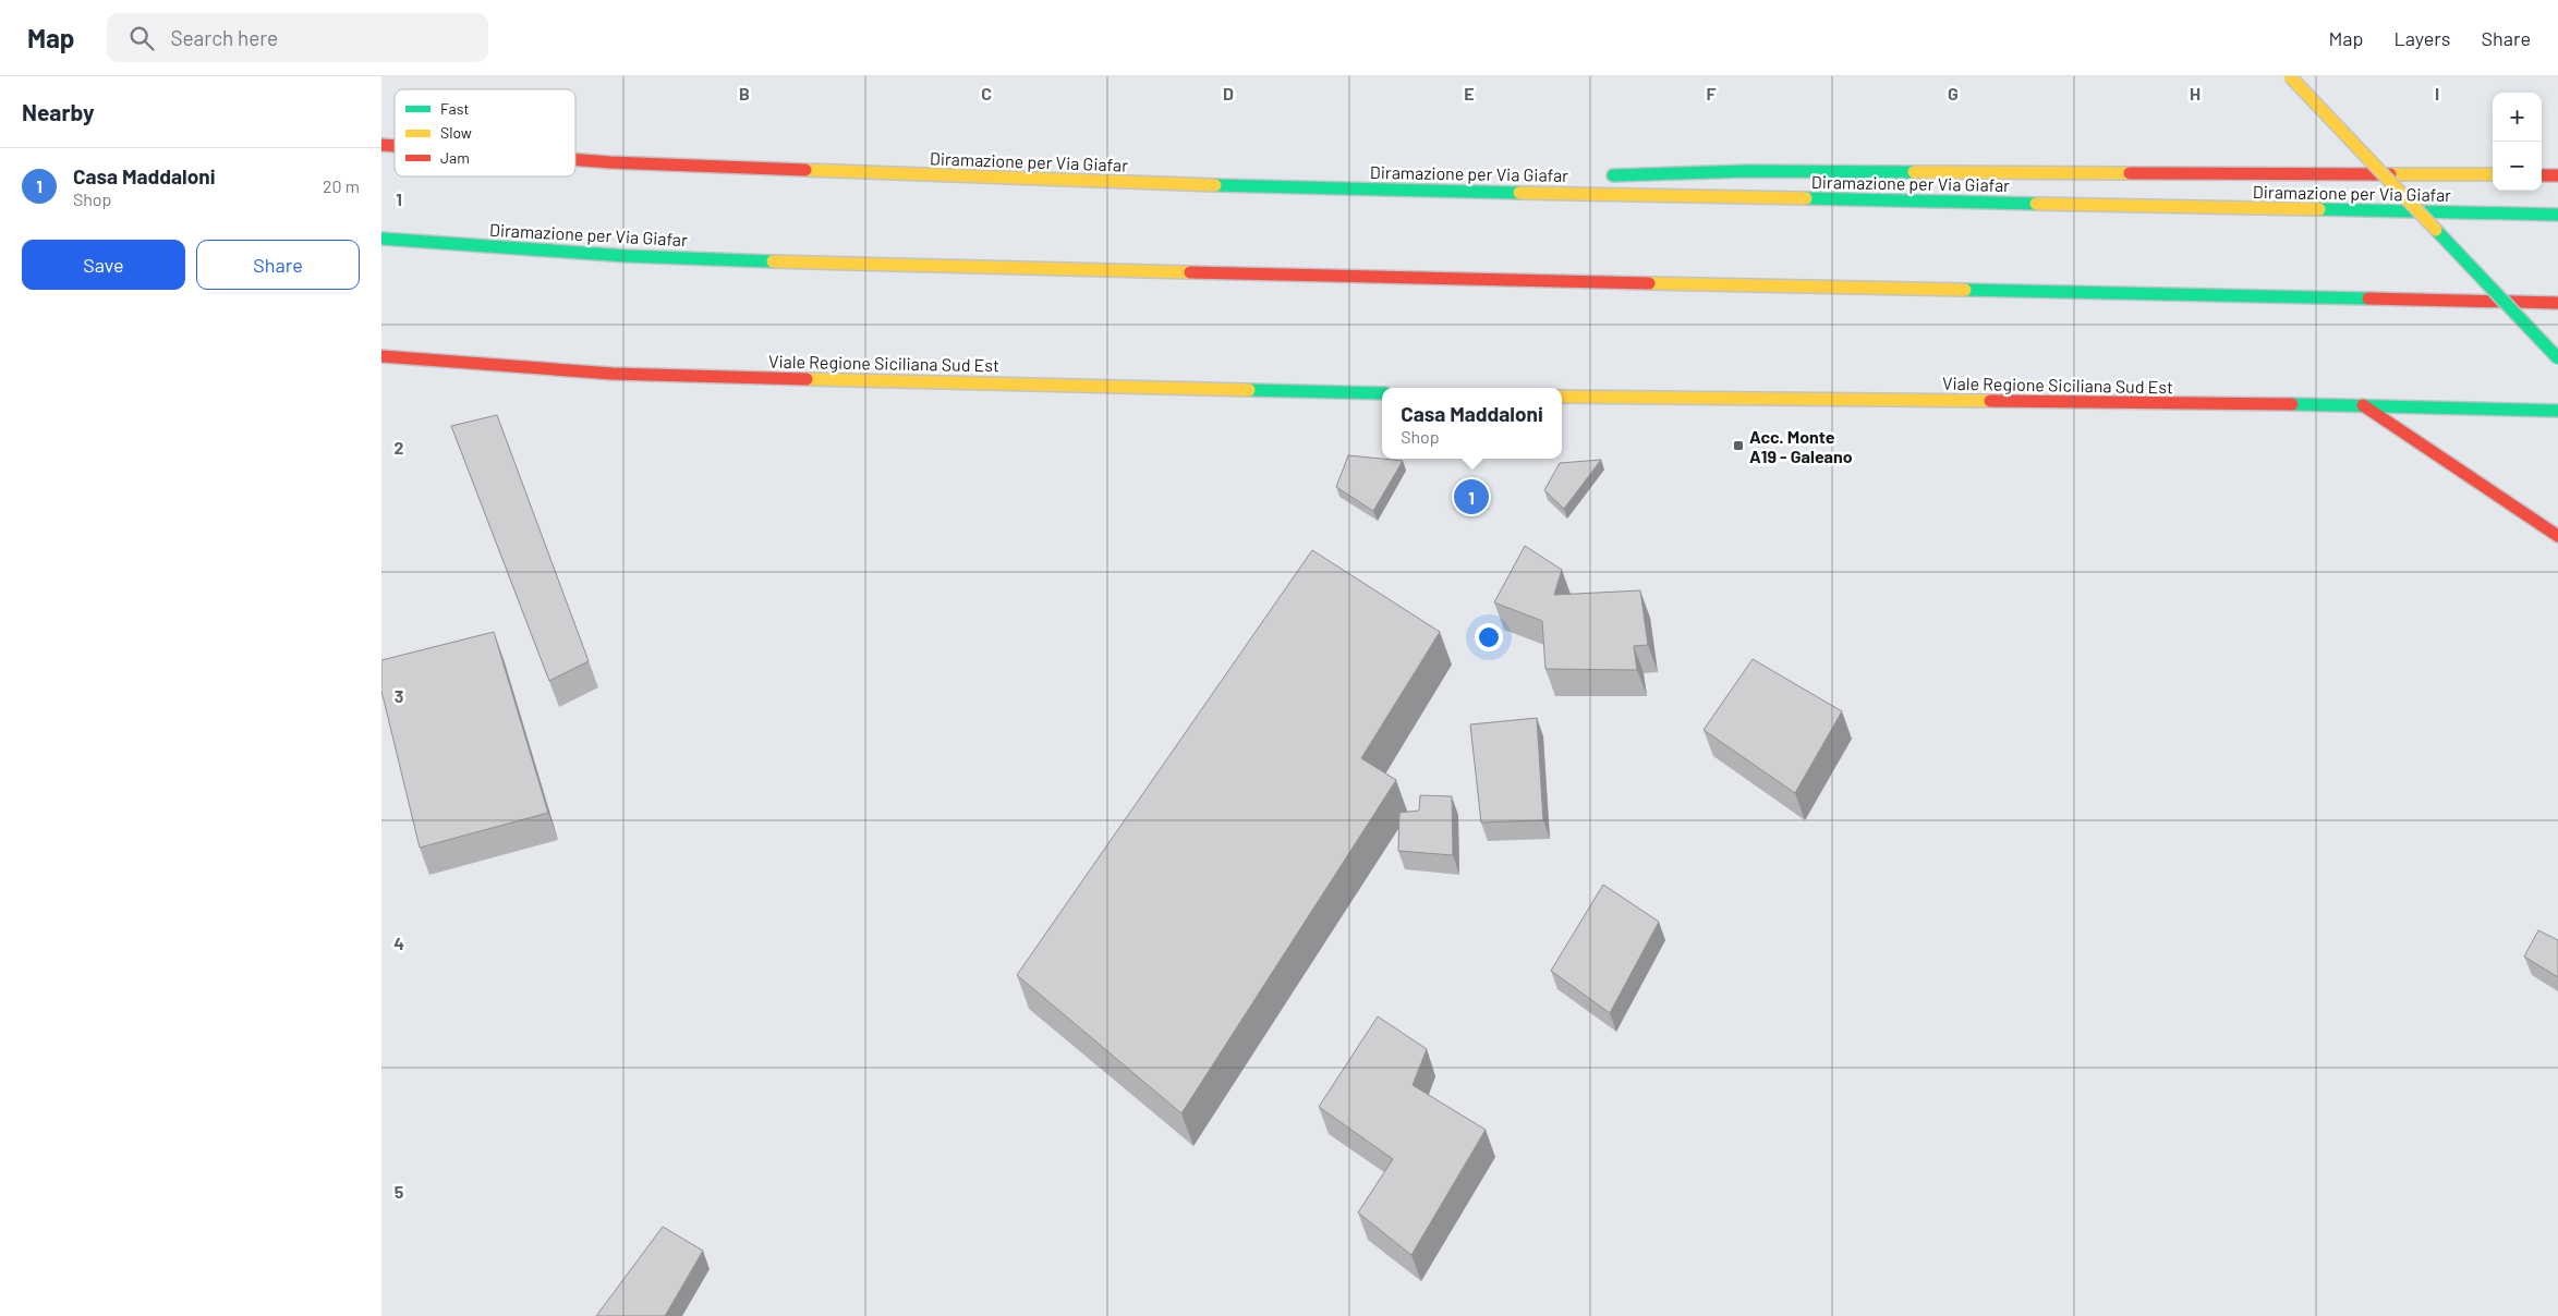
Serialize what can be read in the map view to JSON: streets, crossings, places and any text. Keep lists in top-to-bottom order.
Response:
{
  "streets": {
    "main road": ["Diramazione per Via Giafar", "Viale Regione Siciliana Sud Est"]
  },
  "places": {
    "transit": ["Acc. Monte A19 - Galeano"]
  },
  "legend": ["Fast", "Slow", "Jam"],
  "page": {
    "header": "Map",
    "search": "Search here",
    "nav": ["Map", "Layers", "Share"],
    "heading": "Nearby",
    "map_buttons": ["+", "−"],
    "list": [
      {
        "mark": "1",
        "name": "Casa Maddaloni",
        "note": "Shop",
        "value": "20 m"
      }
    ],
    "buttons": ["Save", "Share"],
    "popup": ["Casa Maddaloni", "Shop"],
    "pins": "1"
  },
  "grid": {
    "columns": [
      "B",
      "C",
      "D",
      "E",
      "F",
      "G",
      "H",
      "I"
    ],
    "rows": [
      "1",
      "2",
      "3",
      "4",
      "5"
    ]
  }
}
